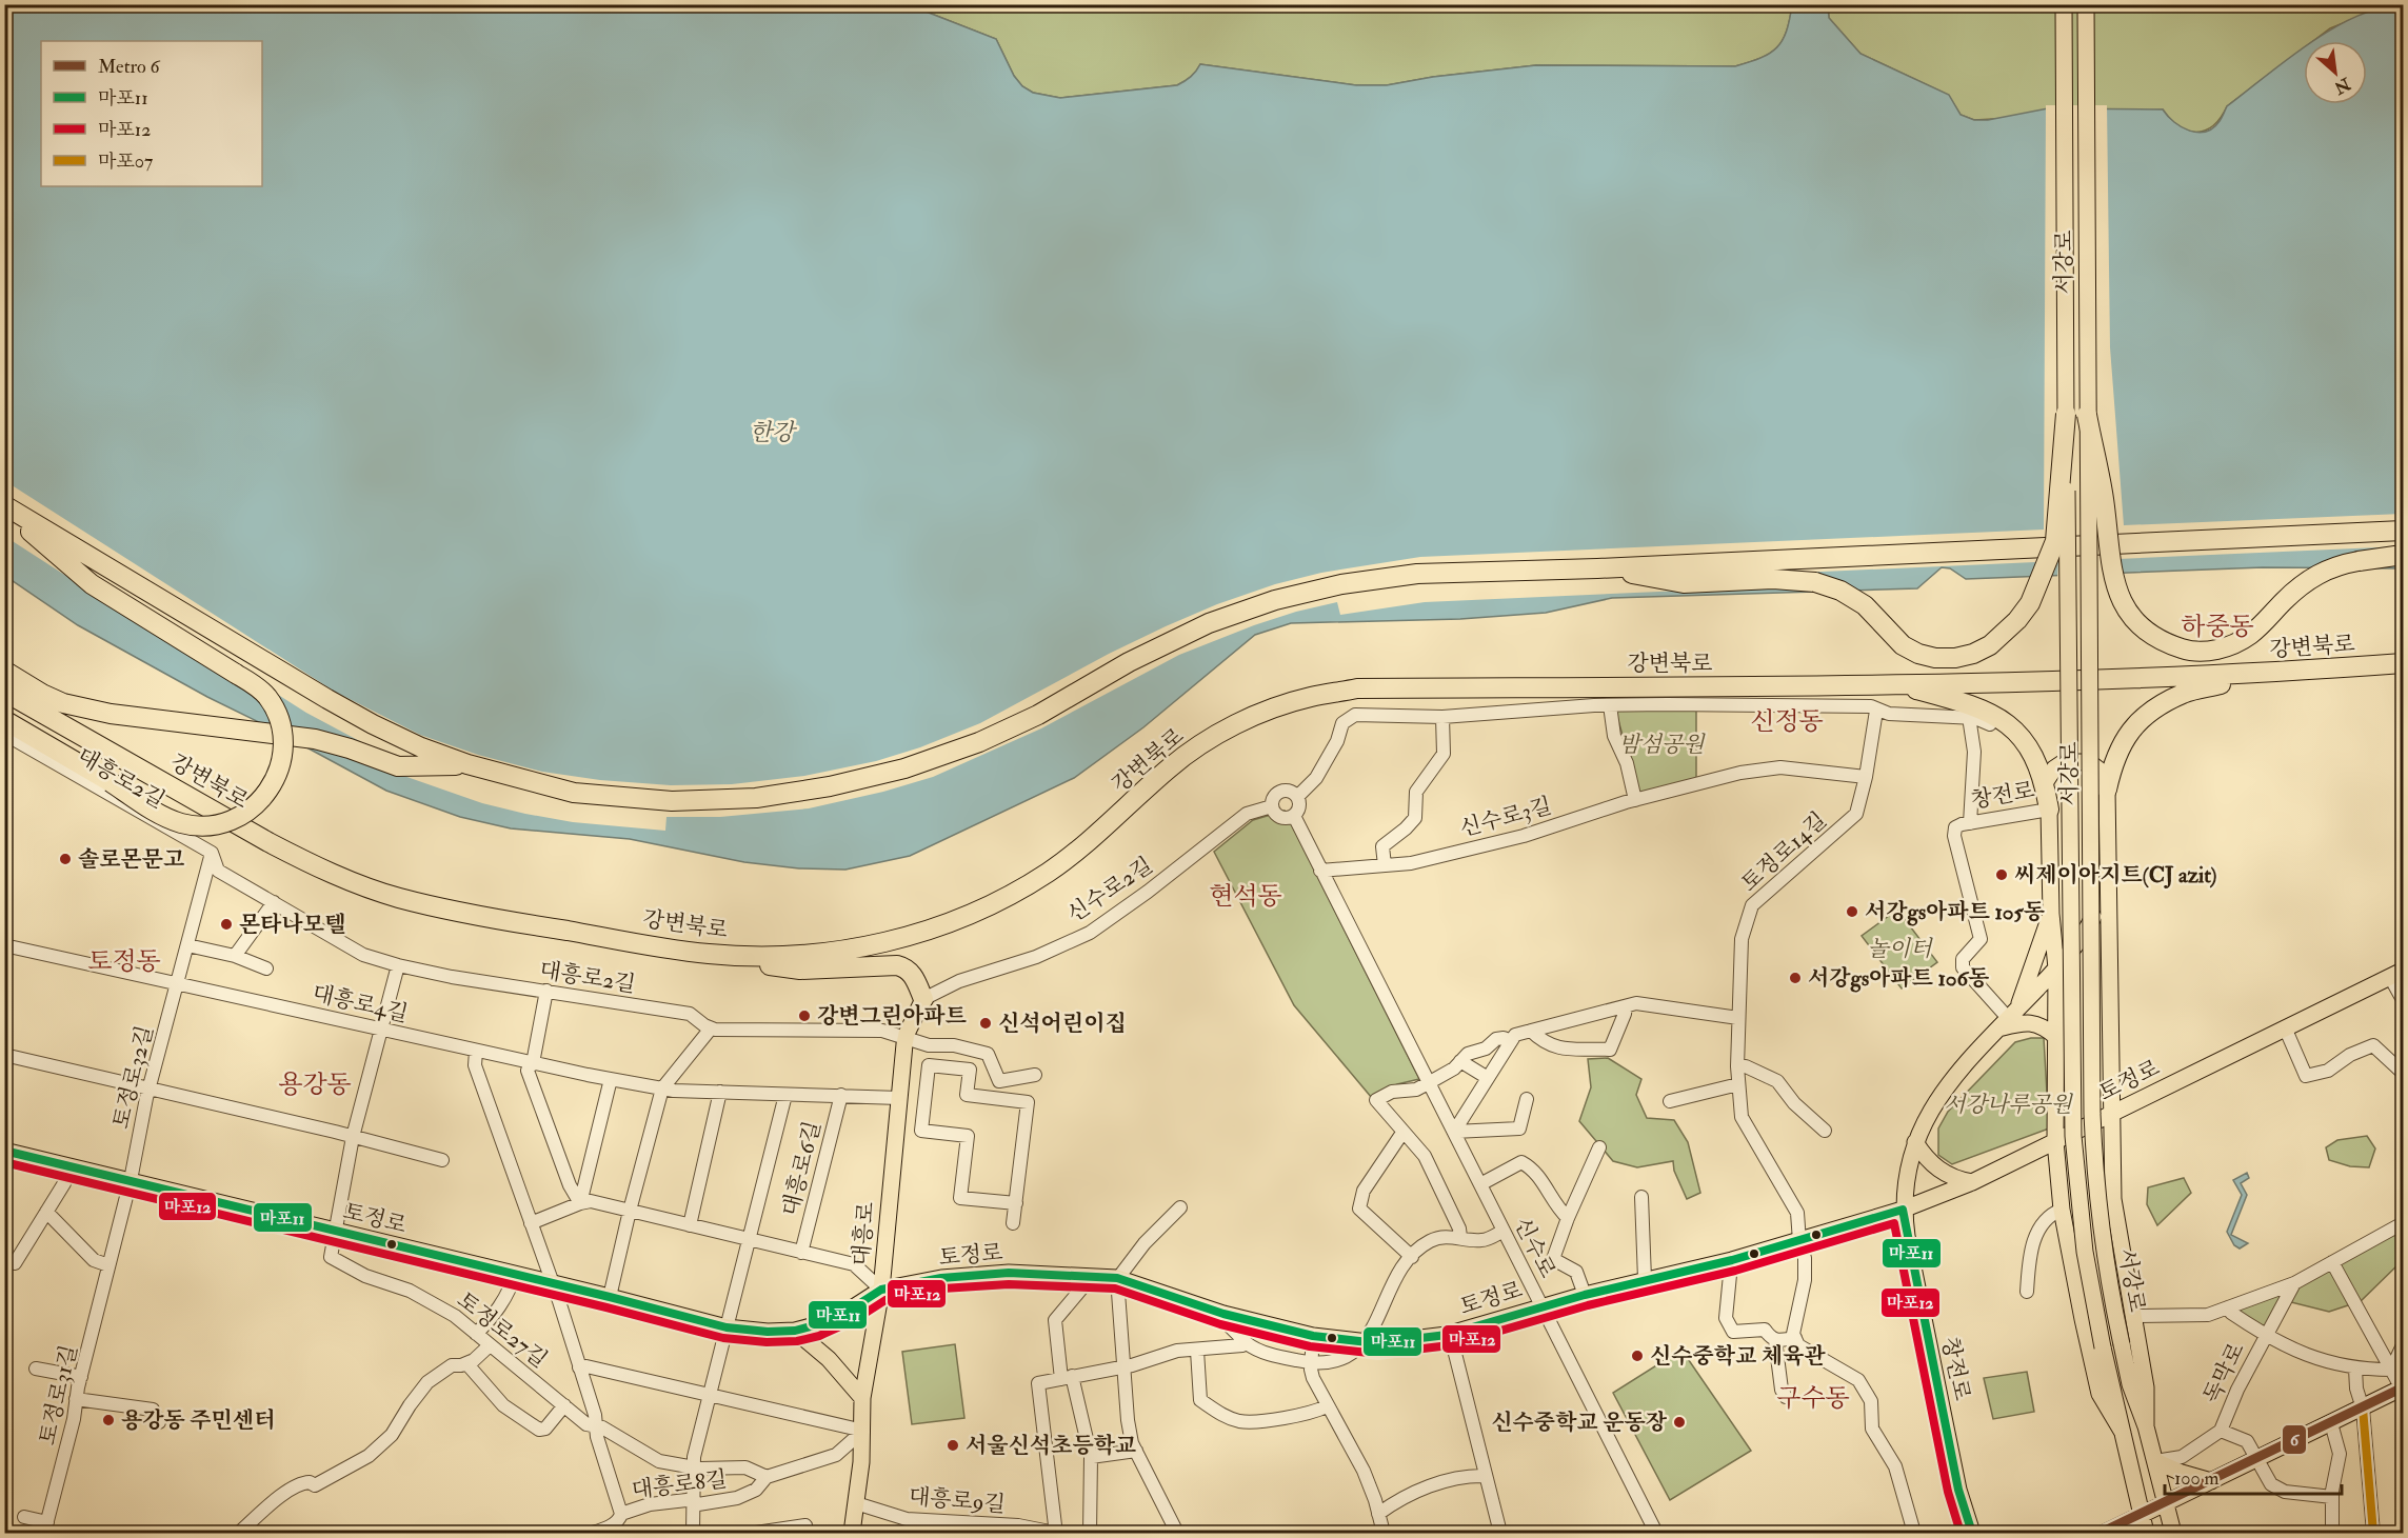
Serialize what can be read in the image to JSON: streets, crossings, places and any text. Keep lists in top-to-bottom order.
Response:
{
  "streets": {
    "highway": ["강변북로"],
    "main road": [
      "서강로",
      "창전로",
      "토정로",
      "대흥로"
    ],
    "street": [
      "대흥로2길",
      "신수로3길",
      "토정로14길",
      "신수로2길",
      "대흥로4길",
      "토정로32길",
      "대흥로6길",
      "신수로",
      "토정로27길",
      "독막로",
      "토정로31길",
      "대흥로8길",
      "대흥로9길"
    ]
  },
  "crossings": [
    ["서강로", "독막로"],
    ["대흥로2길", "토정로32길"],
    ["대흥로2길", "대흥로"],
    ["창전로", "토정로"],
    ["신수로3길", "토정로14길"],
    ["신수로3길", "신수로"],
    ["토정로14길", "토정로"],
    ["신수로2길", "대흥로"],
    ["신수로2길", "신수로"],
    ["대흥로4길", "토정로32길"],
    ["대흥로4길", "대흥로6길"],
    ["대흥로4길", "대흥로"],
    ["토정로32길", "토정로"],
    ["토정로32길", "토정로31길"],
    ["토정로", "대흥로"],
    ["토정로", "신수로"],
    ["토정로", "토정로27길"],
    ["토정로", "토정로31길"],
    ["대흥로", "대흥로8길"],
    ["대흥로", "대흥로9길"],
    ["토정로27길", "대흥로8길"]
  ],
  "districts": [
    "하중동",
    "신정동",
    "현석동",
    "토정동",
    "용강동",
    "구수동"
  ],
  "water": ["한강"],
  "parks": ["밤섬공원", "놀이터", "서강나루공원"],
  "places": [
    "솔로몬문고",
    "씨제이아지트(CJ azit)",
    "서강gs아파트 105동",
    "몬타나모텔",
    "서강gs아파트 106동",
    "강변그린아파트",
    "신석어린이집",
    "신수중학교 체육관",
    "용강동 주민센터",
    "신수중학교 운동장",
    "서울신석초등학교"
  ],
  "lines": [
    "transit line 마포11",
    "transit line 마포12",
    "metro line 6",
    "transit line 마포07"
  ],
  "legend": [
    "Metro 6",
    "마포11",
    "마포12",
    "마포07"
  ],
  "scale_bar": "100 m",
  "north": "bottom right"
}
